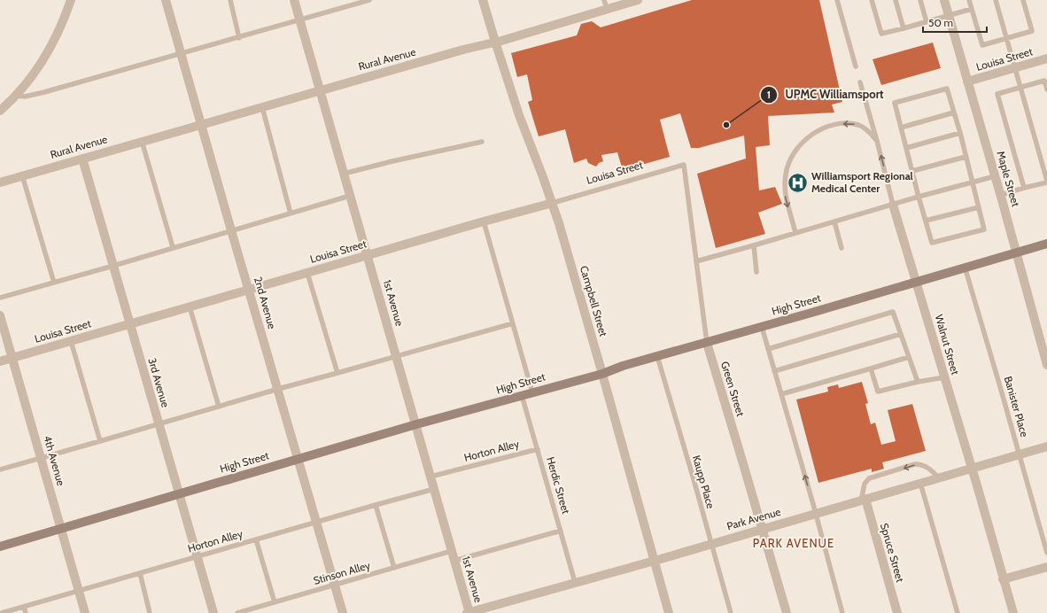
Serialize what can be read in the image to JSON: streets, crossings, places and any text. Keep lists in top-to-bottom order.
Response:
{
  "streets": {
    "main road": ["High Street"],
    "street": [
      "Rural Avenue",
      "Louisa Street",
      "Maple Street",
      "Campbell Street",
      "2nd Avenue",
      "1st Avenue",
      "Walnut Street",
      "3rd Avenue",
      "Green Street",
      "4th Avenue",
      "Park Avenue",
      "Spruce Street"
    ],
    "lane": [
      "Banister Place",
      "Horton Alley",
      "Kaupp Place",
      "Herdic Street",
      "Stinson Alley"
    ]
  },
  "crossings": [
    ["Rural Avenue", "Campbell Street"],
    ["Rural Avenue", "2nd Avenue"],
    ["Rural Avenue", "1st Avenue"],
    ["Rural Avenue", "3rd Avenue"],
    ["Louisa Street", "Maple Street"],
    ["Louisa Street", "Campbell Street"],
    ["Louisa Street", "2nd Avenue"],
    ["Louisa Street", "1st Avenue"],
    ["Louisa Street", "3rd Avenue"],
    ["Louisa Street", "Green Street"],
    ["Louisa Street", "4th Avenue"],
    ["Maple Street", "High Street"],
    ["Campbell Street", "High Street"],
    ["Campbell Street", "Park Avenue"],
    ["2nd Avenue", "High Street"],
    ["2nd Avenue", "Horton Alley"],
    ["2nd Avenue", "Stinson Alley"],
    ["1st Avenue", "High Street"],
    ["1st Avenue", "Horton Alley"],
    ["1st Avenue", "Park Avenue"],
    ["1st Avenue", "Stinson Alley"],
    ["High Street", "Walnut Street"],
    ["High Street", "3rd Avenue"],
    ["High Street", "Green Street"],
    ["High Street", "Banister Place"],
    ["High Street", "4th Avenue"],
    ["High Street", "Kaupp Place"],
    ["High Street", "Herdic Street"],
    ["Walnut Street", "Park Avenue"],
    ["3rd Avenue", "Horton Alley"],
    ["Green Street", "Park Avenue"],
    ["Banister Place", "Park Avenue"],
    ["Horton Alley", "4th Avenue"],
    ["Horton Alley", "Herdic Street"],
    ["Kaupp Place", "Park Avenue"],
    ["Herdic Street", "Park Avenue"],
    ["Park Avenue", "Spruce Street"]
  ],
  "districts": ["PARK AVENUE"],
  "places": {
    "other": ["UPMC Williamsport"],
    "hospital": ["Williamsport Regional Medical Center"]
  },
  "scale_bar": "50 m"
}
